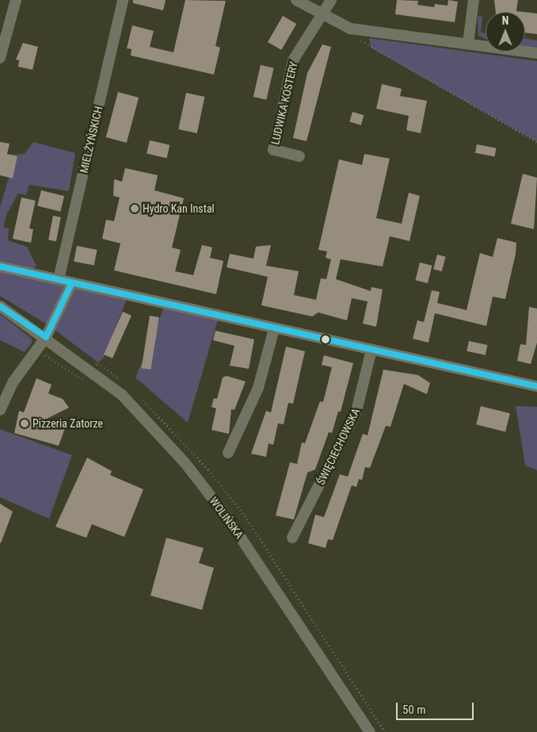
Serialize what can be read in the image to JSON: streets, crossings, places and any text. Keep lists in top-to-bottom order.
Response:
{
  "streets": {
    "street": [
      "LUDWIKA KOSTERY",
      "MIELŻYŃSKICH",
      "ŚWIĘCIECHOWSKA",
      "WOLIŃSKA"
    ]
  },
  "places": ["Hydro Kan Instal", "Pizzeria Zatorze"],
  "scale_bar": "50 m",
  "north": "top"
}
